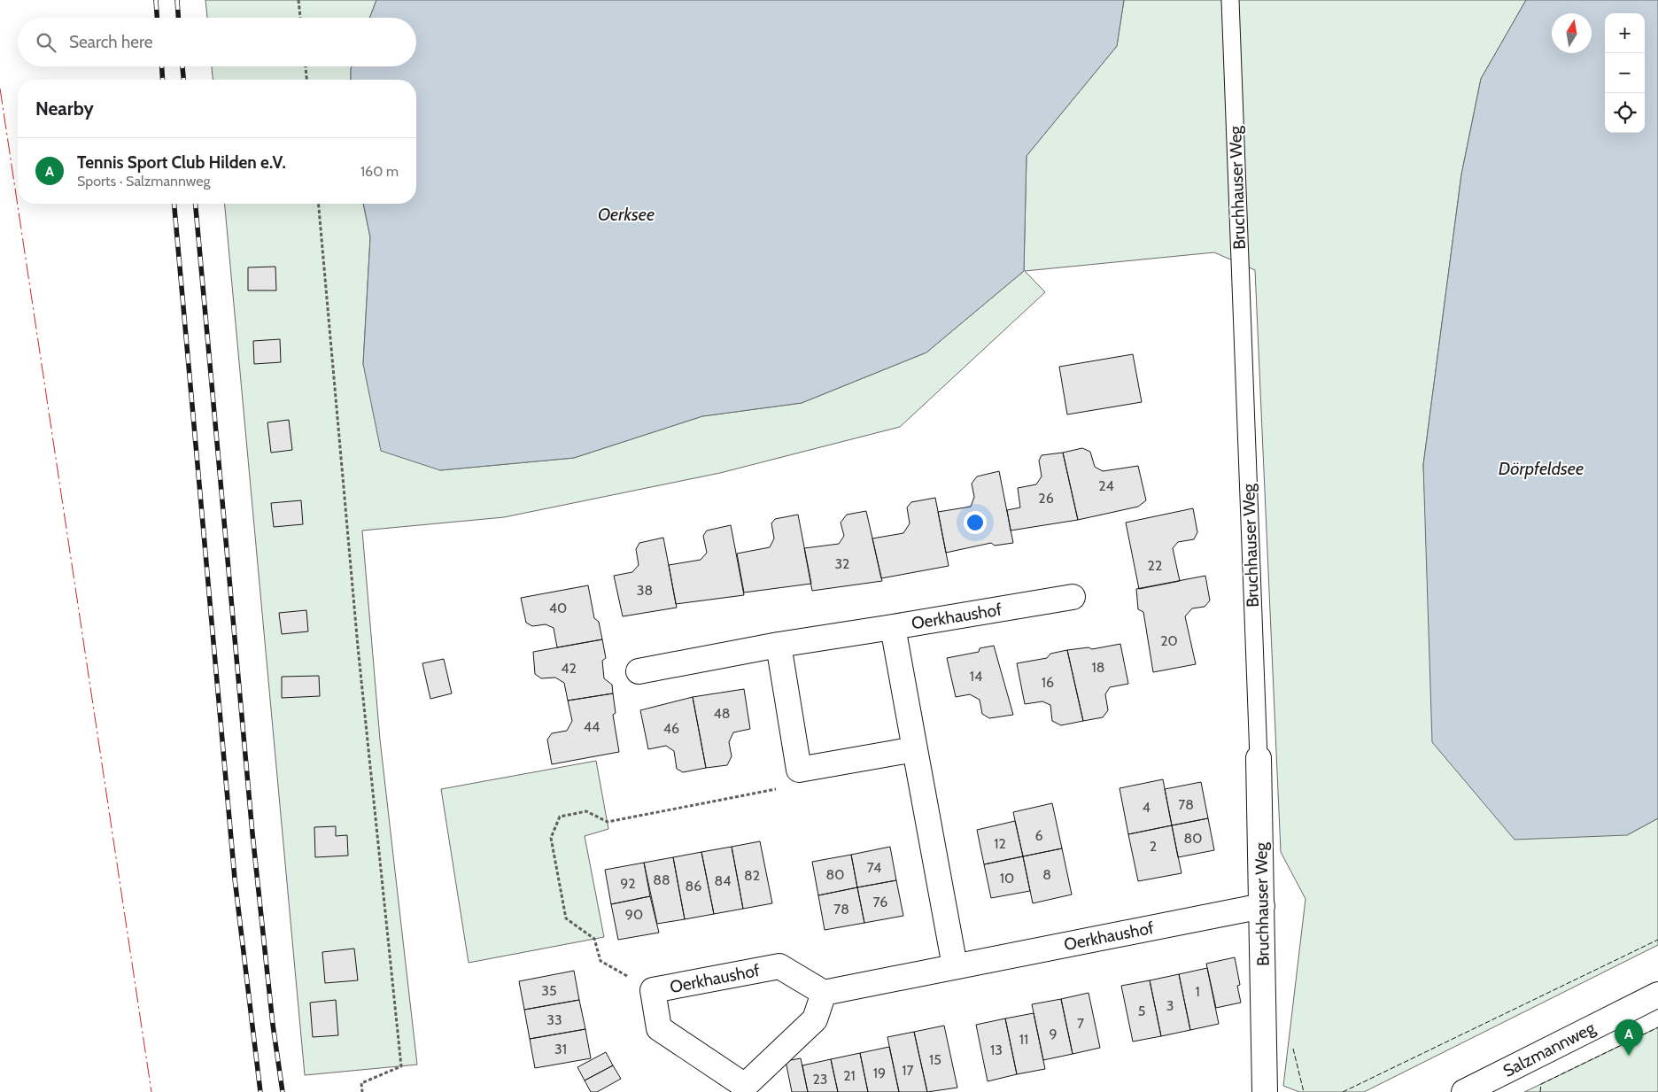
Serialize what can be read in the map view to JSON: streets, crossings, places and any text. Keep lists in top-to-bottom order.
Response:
{
  "streets": {
    "street": ["Bruchhauser Weg", "Oerkhaushof", "Salzmannweg"]
  },
  "crossings": [
    ["Bruchhauser Weg", "Oerkhaushof"]
  ],
  "water": ["Oerksee", "Dörpfeldsee"],
  "house_numbers": [
    "24",
    "26",
    "32",
    "22",
    "38",
    "40",
    "20",
    "18",
    "42",
    "14",
    "16",
    "48",
    "44",
    "46",
    "78",
    "4",
    "6",
    "80",
    "12",
    "2",
    "74",
    "80",
    "8",
    "82",
    "10",
    "88",
    "84",
    "92",
    "86",
    "76",
    "78",
    "90",
    "35",
    "1",
    "3",
    "5",
    "33",
    "7",
    "9",
    "11",
    "31",
    "13",
    "15",
    "17",
    "19",
    "21",
    "23"
  ],
  "north": "top",
  "page": {
    "map_buttons": ["+", "−"],
    "search": "Search here",
    "heading": "Nearby",
    "list": [
      {
        "mark": "A",
        "name": "Tennis Sport Club Hilden e.V.",
        "note": "Sports · Salzmannweg",
        "value": "160 m"
      }
    ],
    "pins": "A"
  }
}
